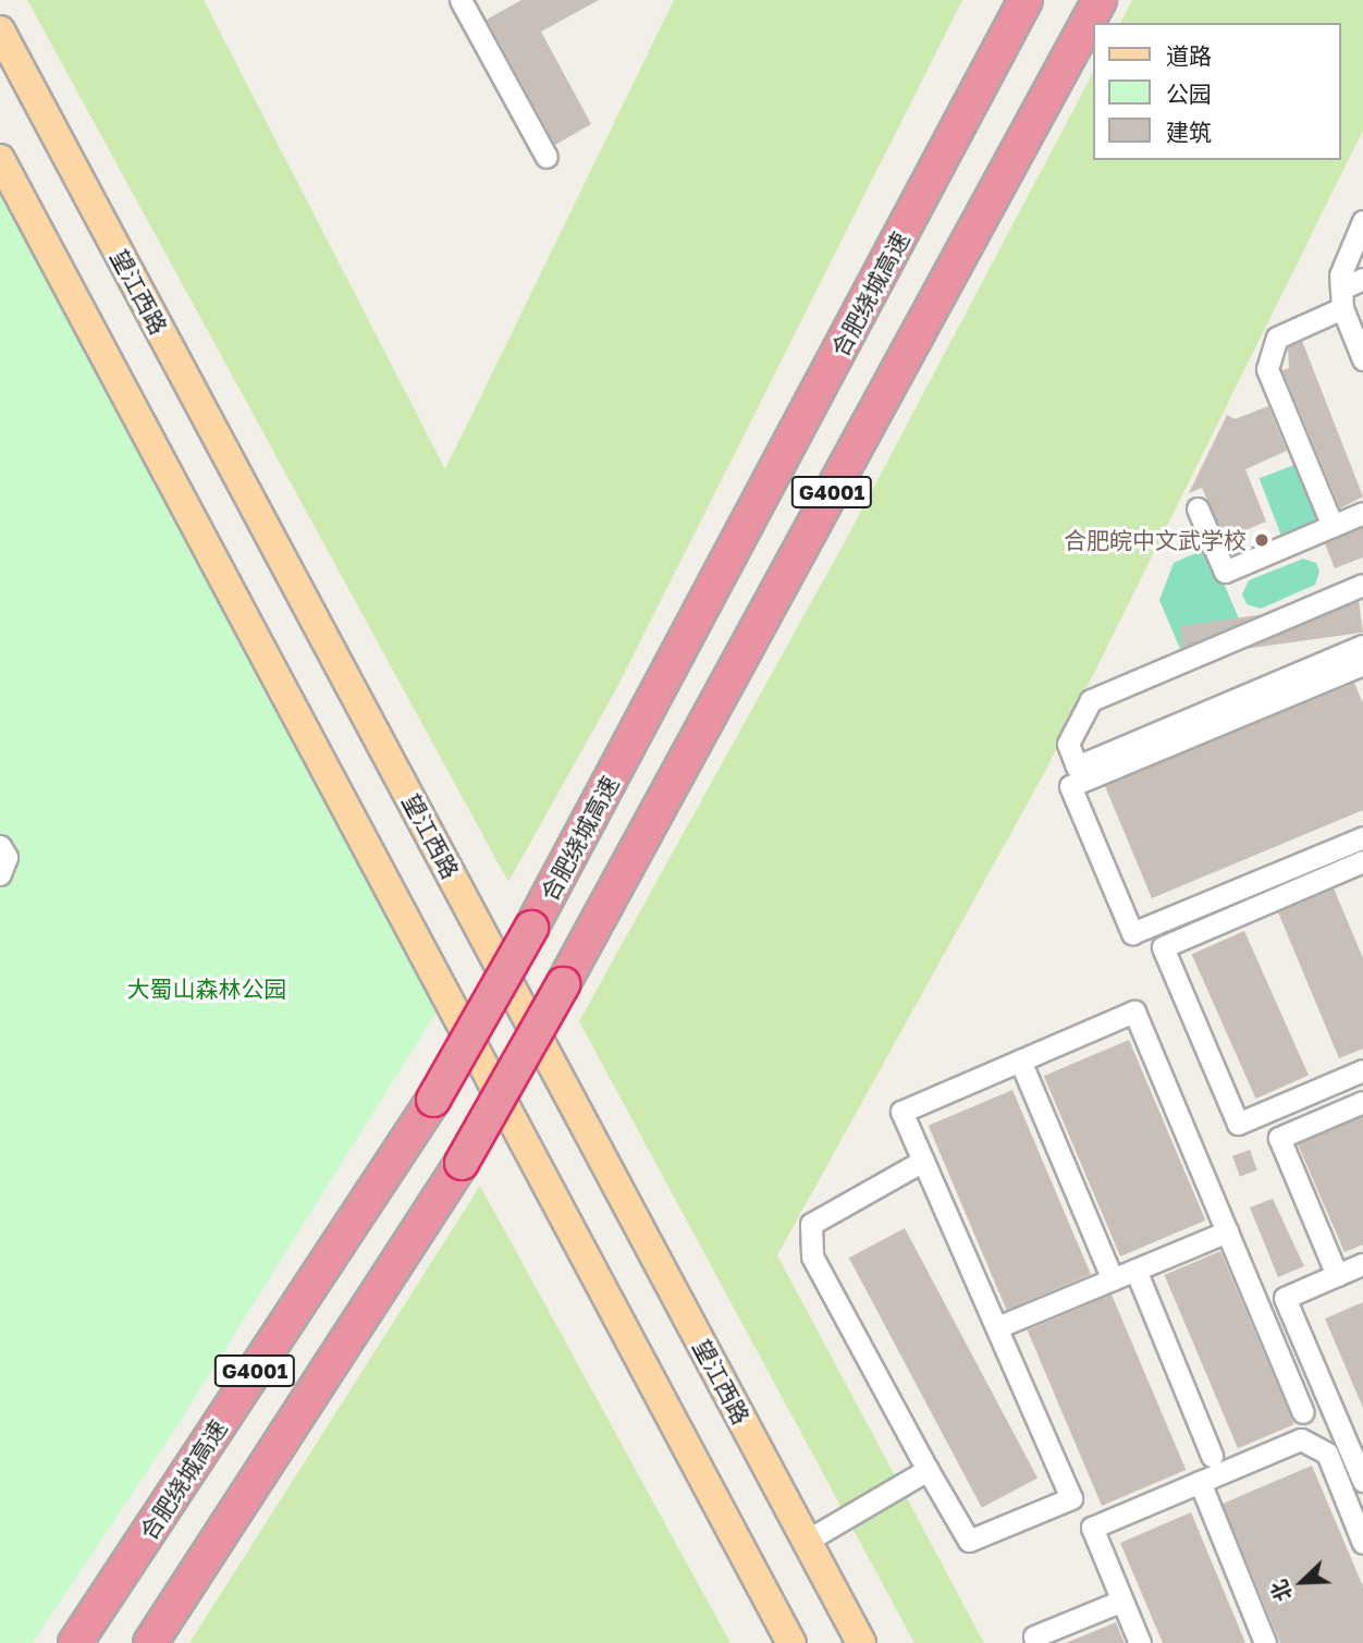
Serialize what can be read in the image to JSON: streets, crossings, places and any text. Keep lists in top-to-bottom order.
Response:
{
  "streets": {
    "highway": ["合肥绕城高速", "G4001"],
    "main road": ["望江西路"]
  },
  "parks": ["大蜀山森林公园"],
  "places": ["合肥皖中文武学校"],
  "legend": ["道路", "公园", "建筑"],
  "north": "bottom left"
}
